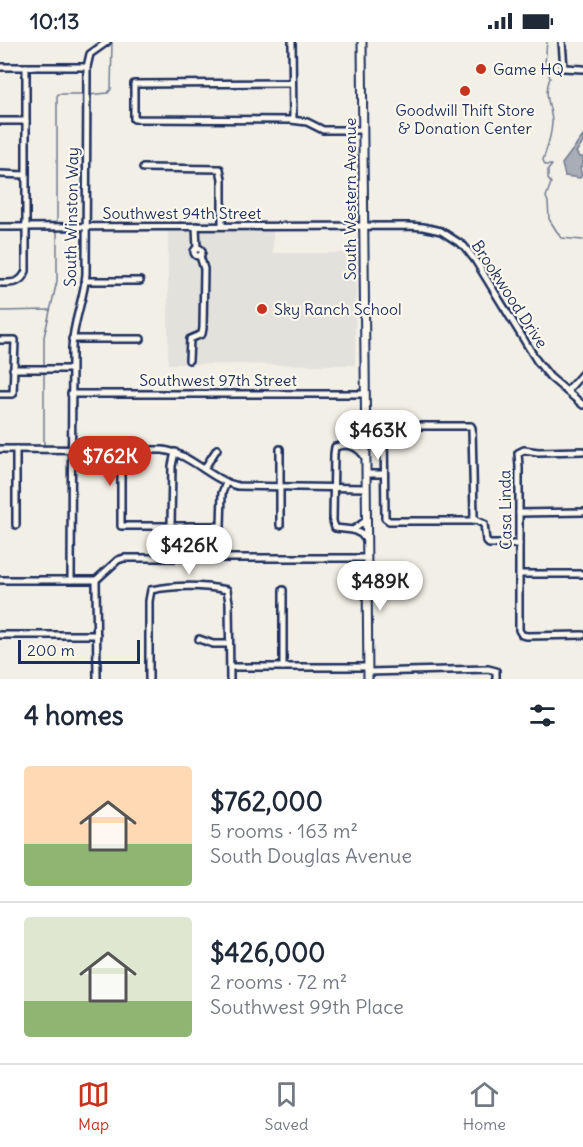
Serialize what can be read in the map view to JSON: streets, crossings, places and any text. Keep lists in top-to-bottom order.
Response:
{
  "streets": {
    "main road": ["South Western Avenue"],
    "street": [
      "Southwest 94th Street",
      "South Winston Way",
      "Brookwood Drive",
      "Southwest 97th Street",
      "Casa Linda"
    ]
  },
  "crossings": [
    ["South Western Avenue", "Southwest 94th Street"],
    ["South Western Avenue", "Brookwood Drive"],
    ["South Western Avenue", "Southwest 97th Street"],
    ["Southwest 94th Street", "South Winston Way"],
    ["Southwest 94th Street", "Brookwood Drive"],
    ["South Winston Way", "Southwest 97th Street"]
  ],
  "places": ["Game HQ", "Goodwill Thift Store & Donation Center", "Sky Ranch School"],
  "scale_bar": "200 m",
  "page": {
    "status": "10:13",
    "price": [
      "$463K",
      "$762K",
      "$426K",
      "$489K"
    ],
    "scale": "200 m",
    "heading": "4 homes",
    "list": [
      {
        "name": "$762,000",
        "note": "5 rooms · 163 m² · South Douglas Avenue"
      },
      {
        "name": "$426,000",
        "note": "2 rooms · 72 m² · Southwest 99th Place"
      }
    ],
    "tabs": ["Map", "Saved", "Home"]
  }
}
